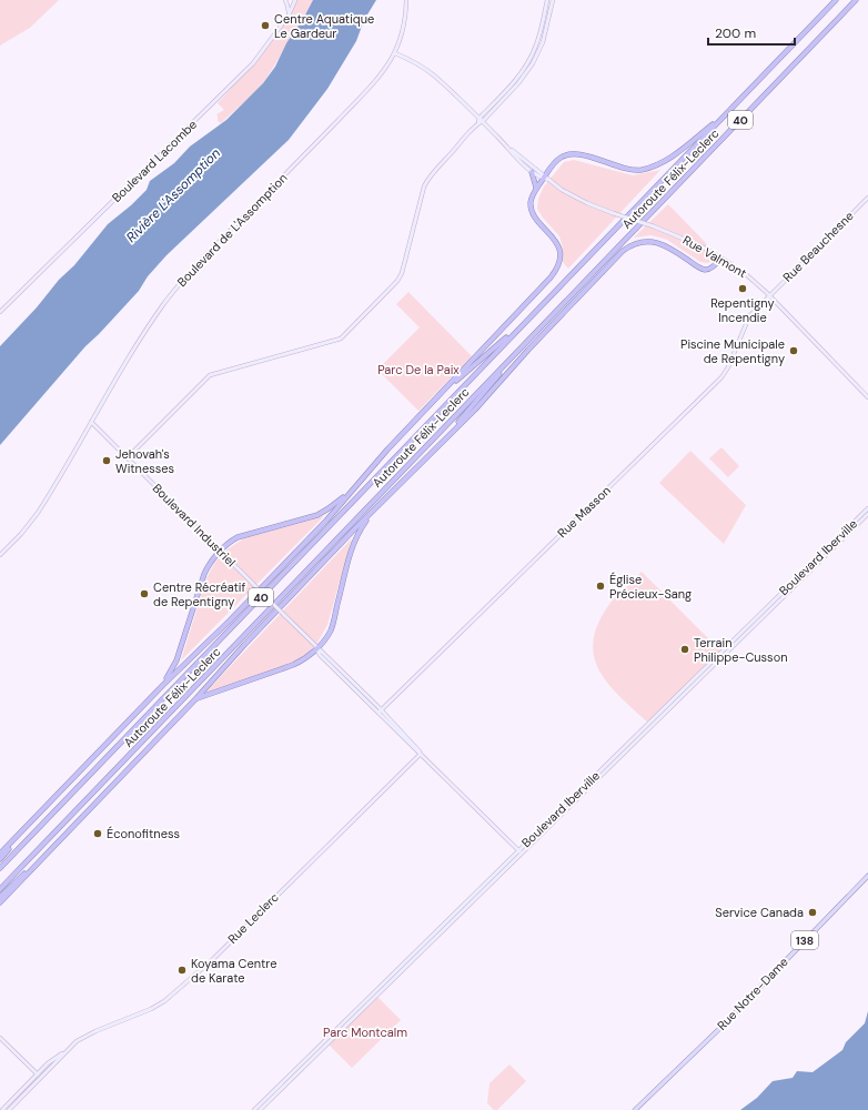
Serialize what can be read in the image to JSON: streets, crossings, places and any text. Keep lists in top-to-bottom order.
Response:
{
  "streets": {
    "highway": ["40", "Autoroute Félix-Leclerc"],
    "main road": ["138", "Rue Notre-Dame"],
    "street": [
      "Boulevard Lacombe",
      "Boulevard de L'Assomption",
      "Rue Beauchesne",
      "Rue Valmont",
      "Rue Masson",
      "Boulevard Industriel",
      "Boulevard Iberville",
      "Rue Leclerc"
    ]
  },
  "crossings": [
    ["Boulevard de L'Assomption", "Rue Valmont"],
    ["Boulevard de L'Assomption", "Boulevard Industriel"],
    ["Rue Beauchesne", "Rue Valmont"],
    ["Rue Beauchesne", "Rue Masson"],
    ["Rue Valmont", "Rue Masson"],
    ["Rue Masson", "Boulevard Industriel"],
    ["Boulevard Industriel", "Boulevard Iberville"],
    ["Boulevard Industriel", "Rue Leclerc"]
  ],
  "water": ["Rivière L'Assomption"],
  "parks": ["Parc De la Paix", "Parc Montcalm"],
  "places": [
    "Centre Aquatique Le Gardeur",
    "Repentigny Incendie",
    "Piscine Municipale de Repentigny",
    "Jehovah's Witnesses",
    "Église Précieux-Sang",
    "Centre Récréatif de Repentigny",
    "Terrain Philippe-Cusson",
    "Éconofitness",
    "Service Canada",
    "Koyama Centre de Karate"
  ],
  "scale_bar": "200 m"
}
